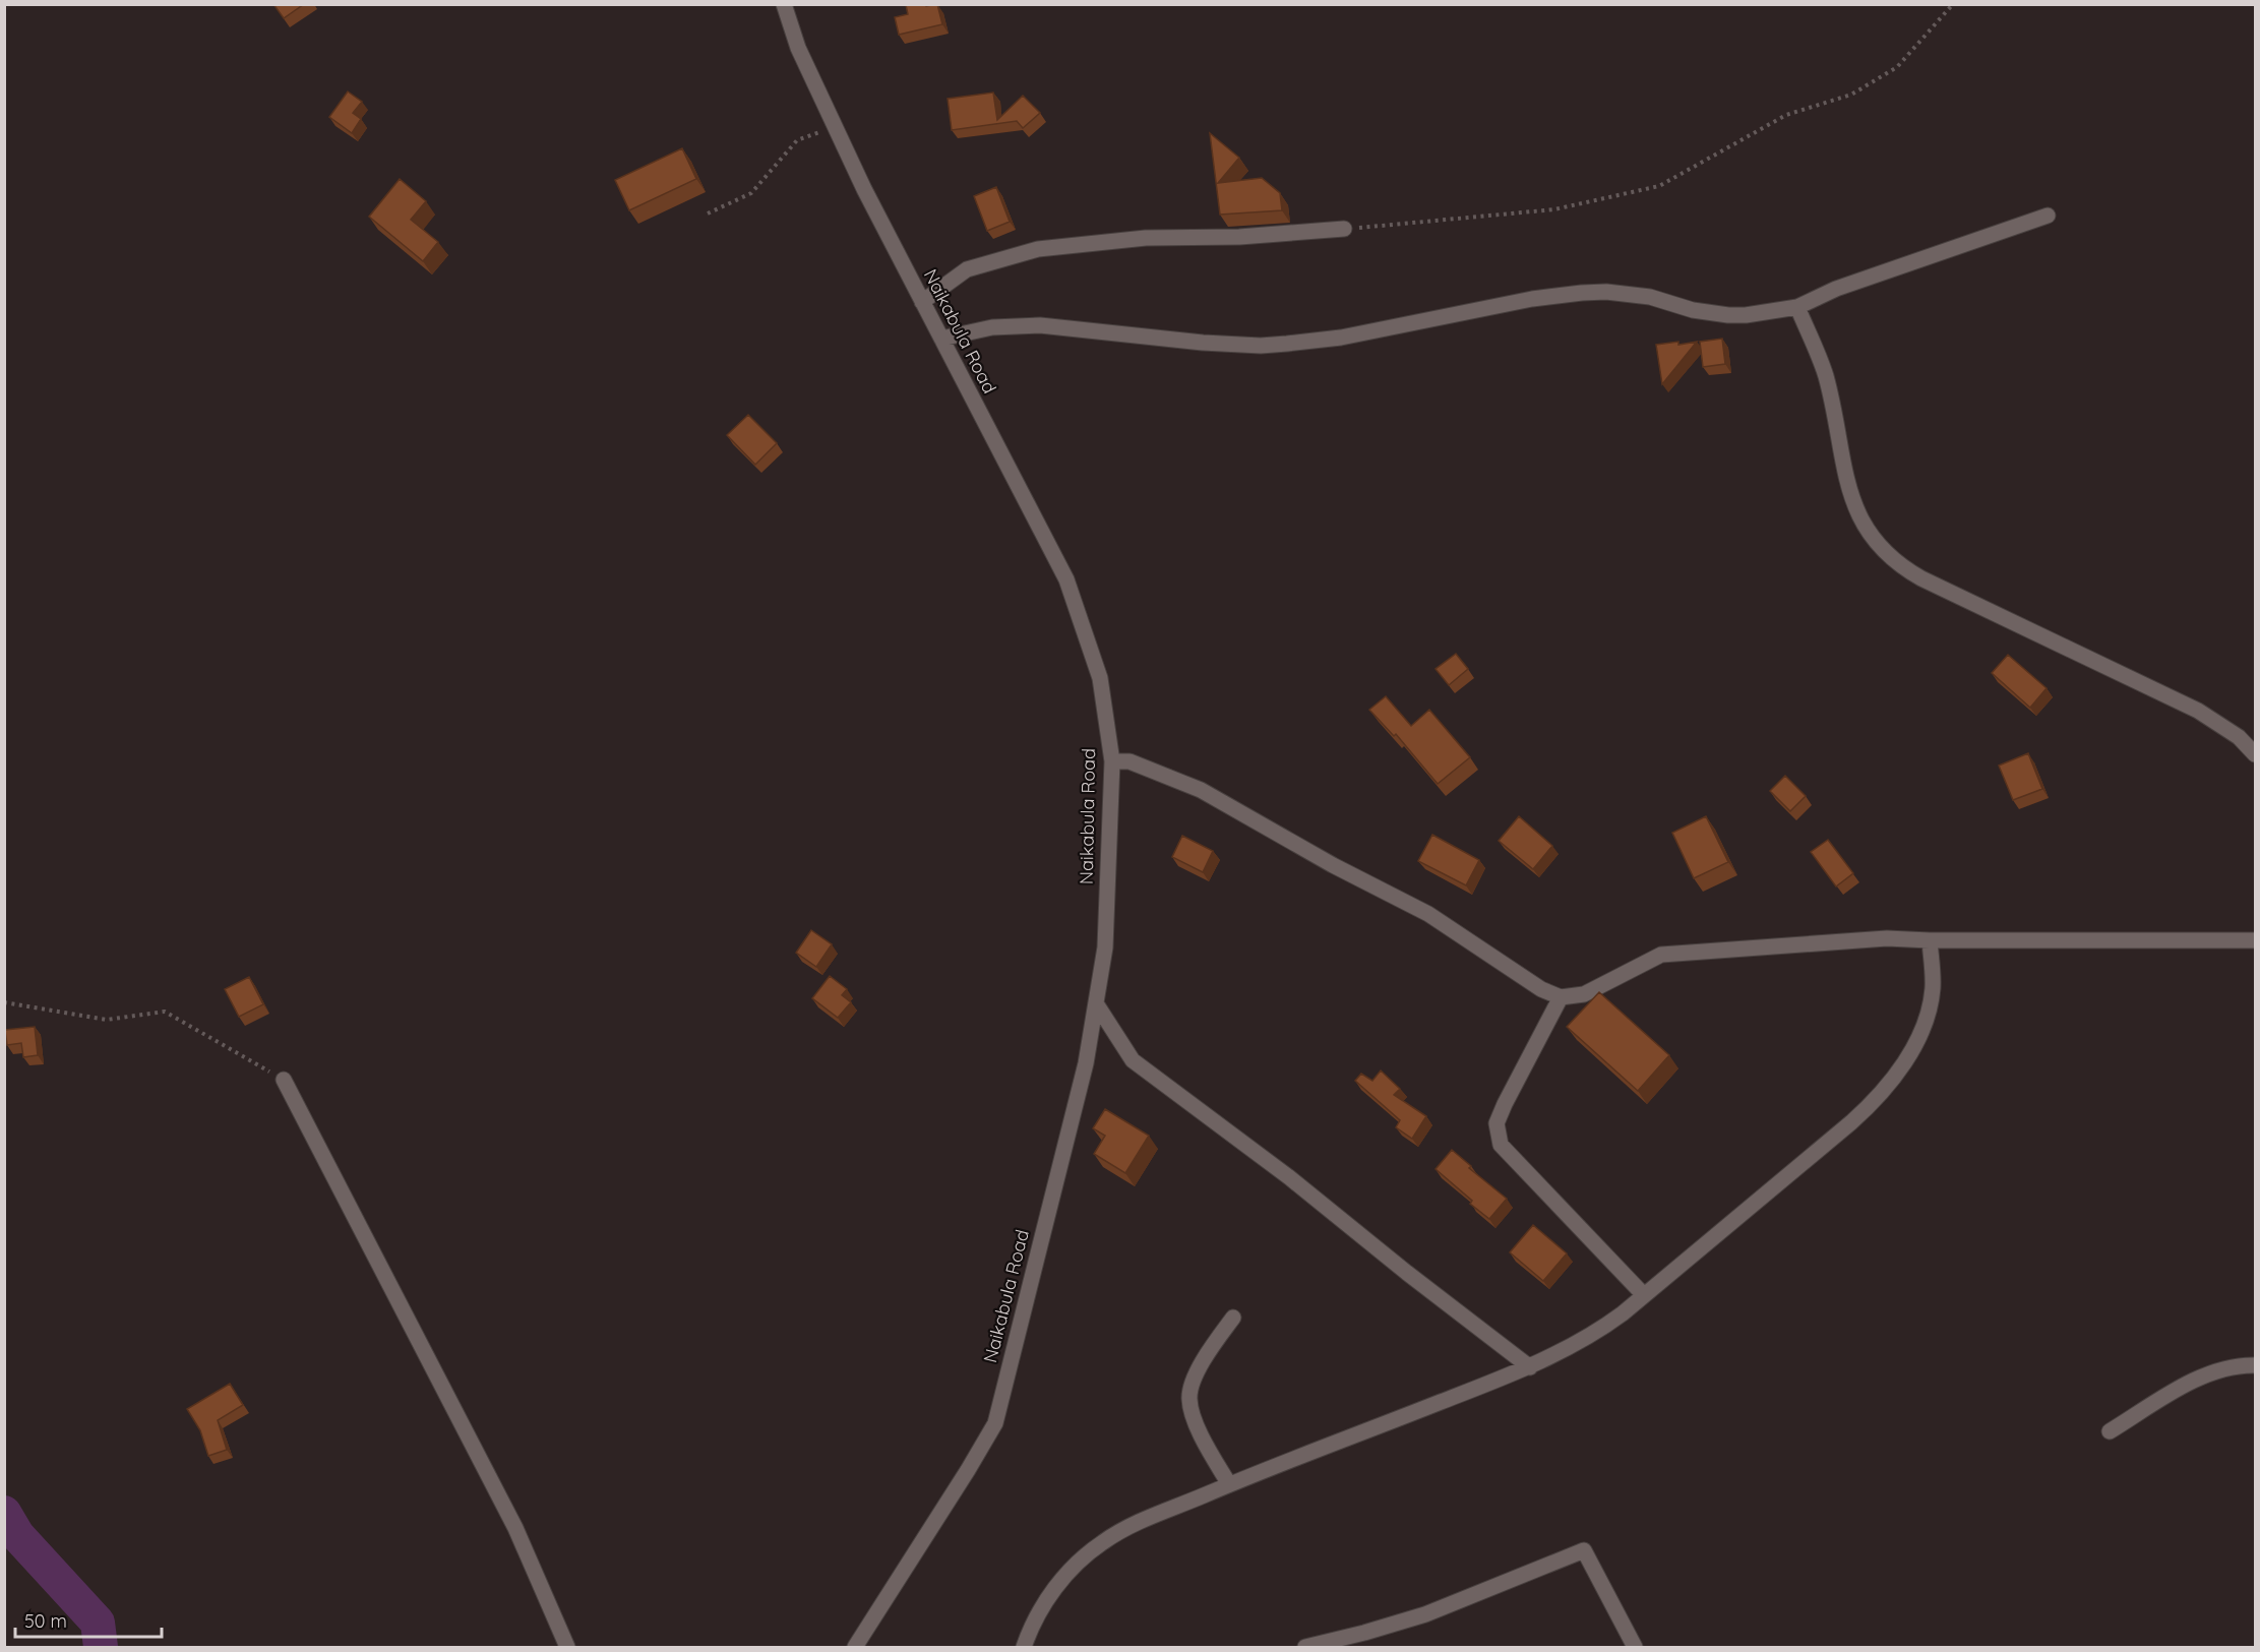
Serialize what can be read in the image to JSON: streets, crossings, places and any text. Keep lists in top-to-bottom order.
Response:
{
  "streets": {
    "street": ["Naikabula Road"]
  },
  "scale_bar": "50 m"
}
